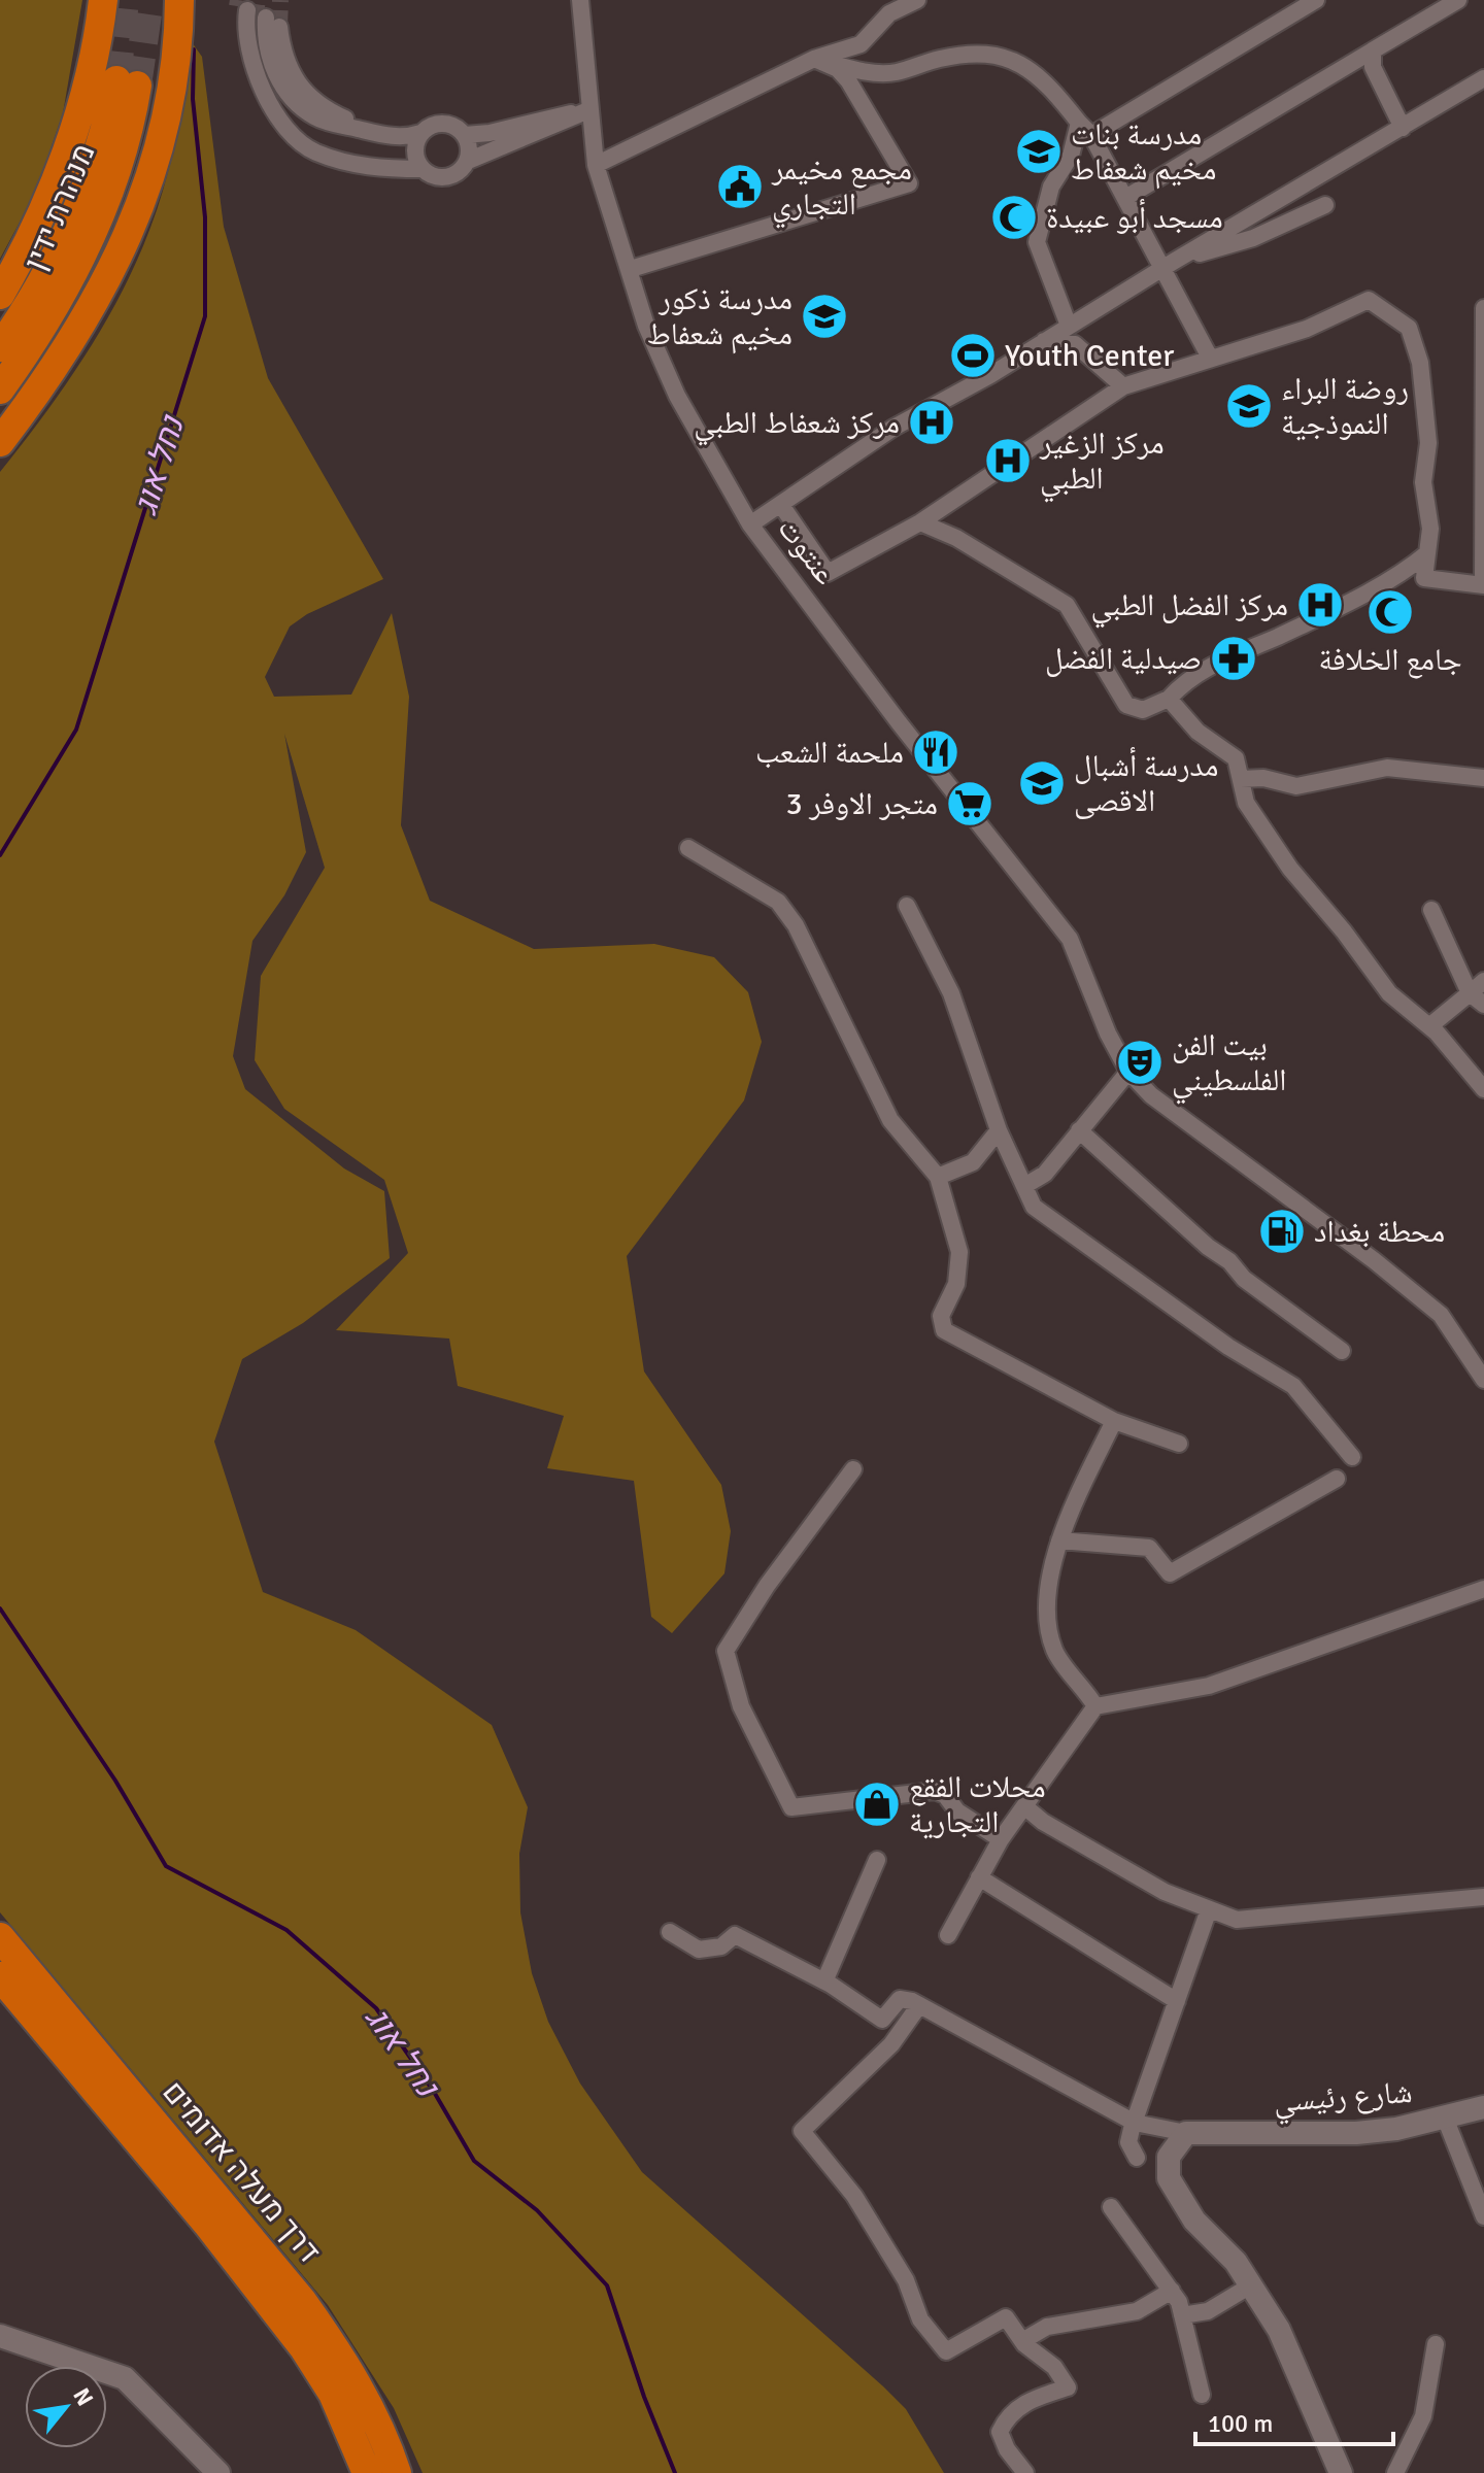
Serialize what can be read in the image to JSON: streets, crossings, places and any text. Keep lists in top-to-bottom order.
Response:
{
  "streets": {
    "highway": ["מנהרת ידין", "דרך מעלה אדומים"],
    "street": ["عنتوت", "شارع رئيسي"]
  },
  "water": ["נחל אוג"],
  "places": {
    "school or university": [
      "مدرسة بنات مخيم شعفاط",
      "مدرسة ذكور مخيم شعفاط",
      "روضة البراء النموذجية",
      "مدرسة أشبال الاقصى"
    ],
    "public building": ["مجمع مخيمر التجاري"],
    "mosque": ["مسجد أبو عبيدة", "جامع الخلافة"],
    "sports": ["Youth Center"],
    "hospital": ["مركز شعفاط الطبي", "مركز الزغير الطبي", "مركز الفضل الطبي"],
    "pharmacy": ["صيدلية الفضل"],
    "restaurant": ["ملحمة الشعب"],
    "supermarket": ["متجر الاوفر 3"],
    "theatre": ["بيت الفن الفلسطيني"],
    "fuel station": ["محطة بغداد"],
    "shop": ["محلات الفقع التجارية"]
  },
  "scale_bar": "100 m",
  "north": "top right"
}
